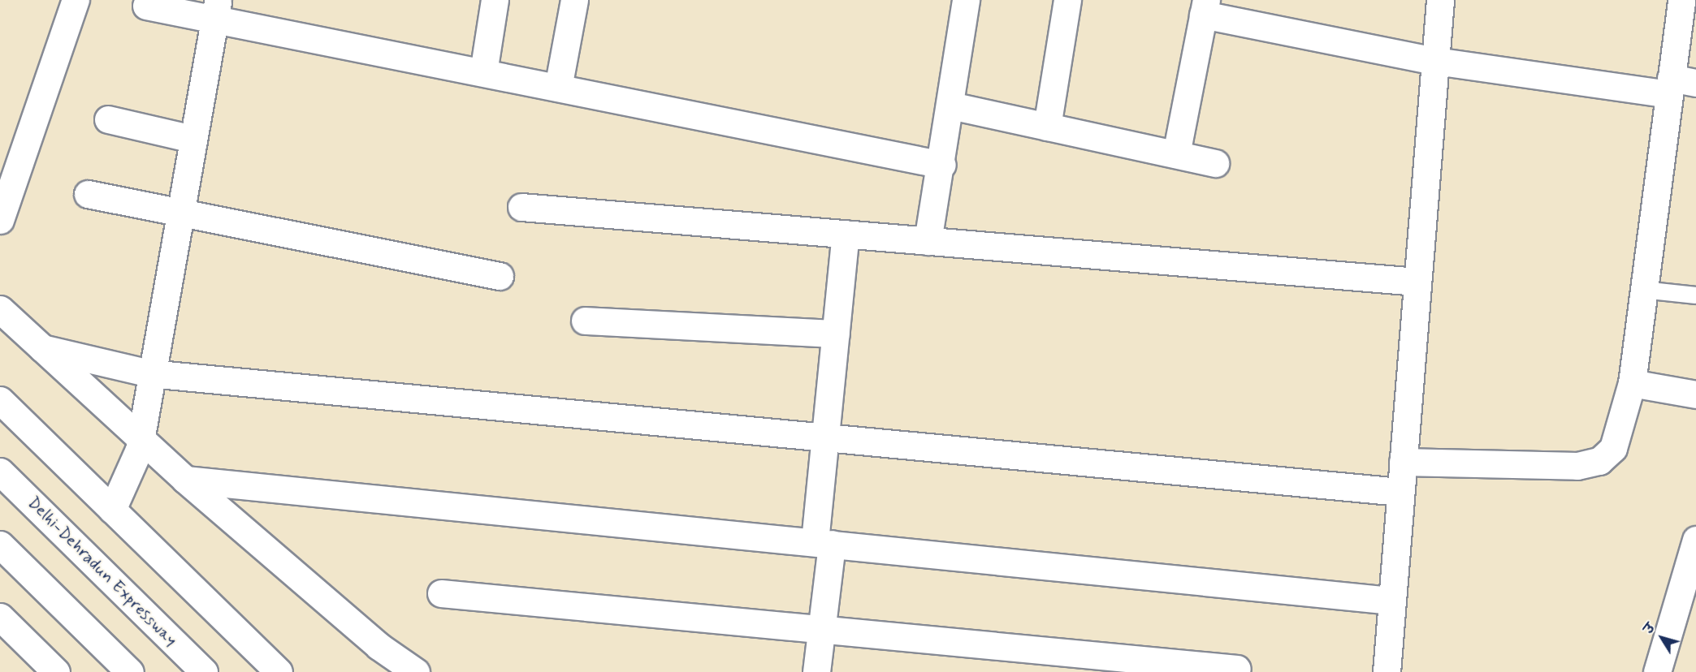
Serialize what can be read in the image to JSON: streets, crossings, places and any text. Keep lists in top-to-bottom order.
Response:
{
  "streets": {
    "main road": ["Delhi-Dehradun Expressway"]
  },
  "north": "top left"
}
